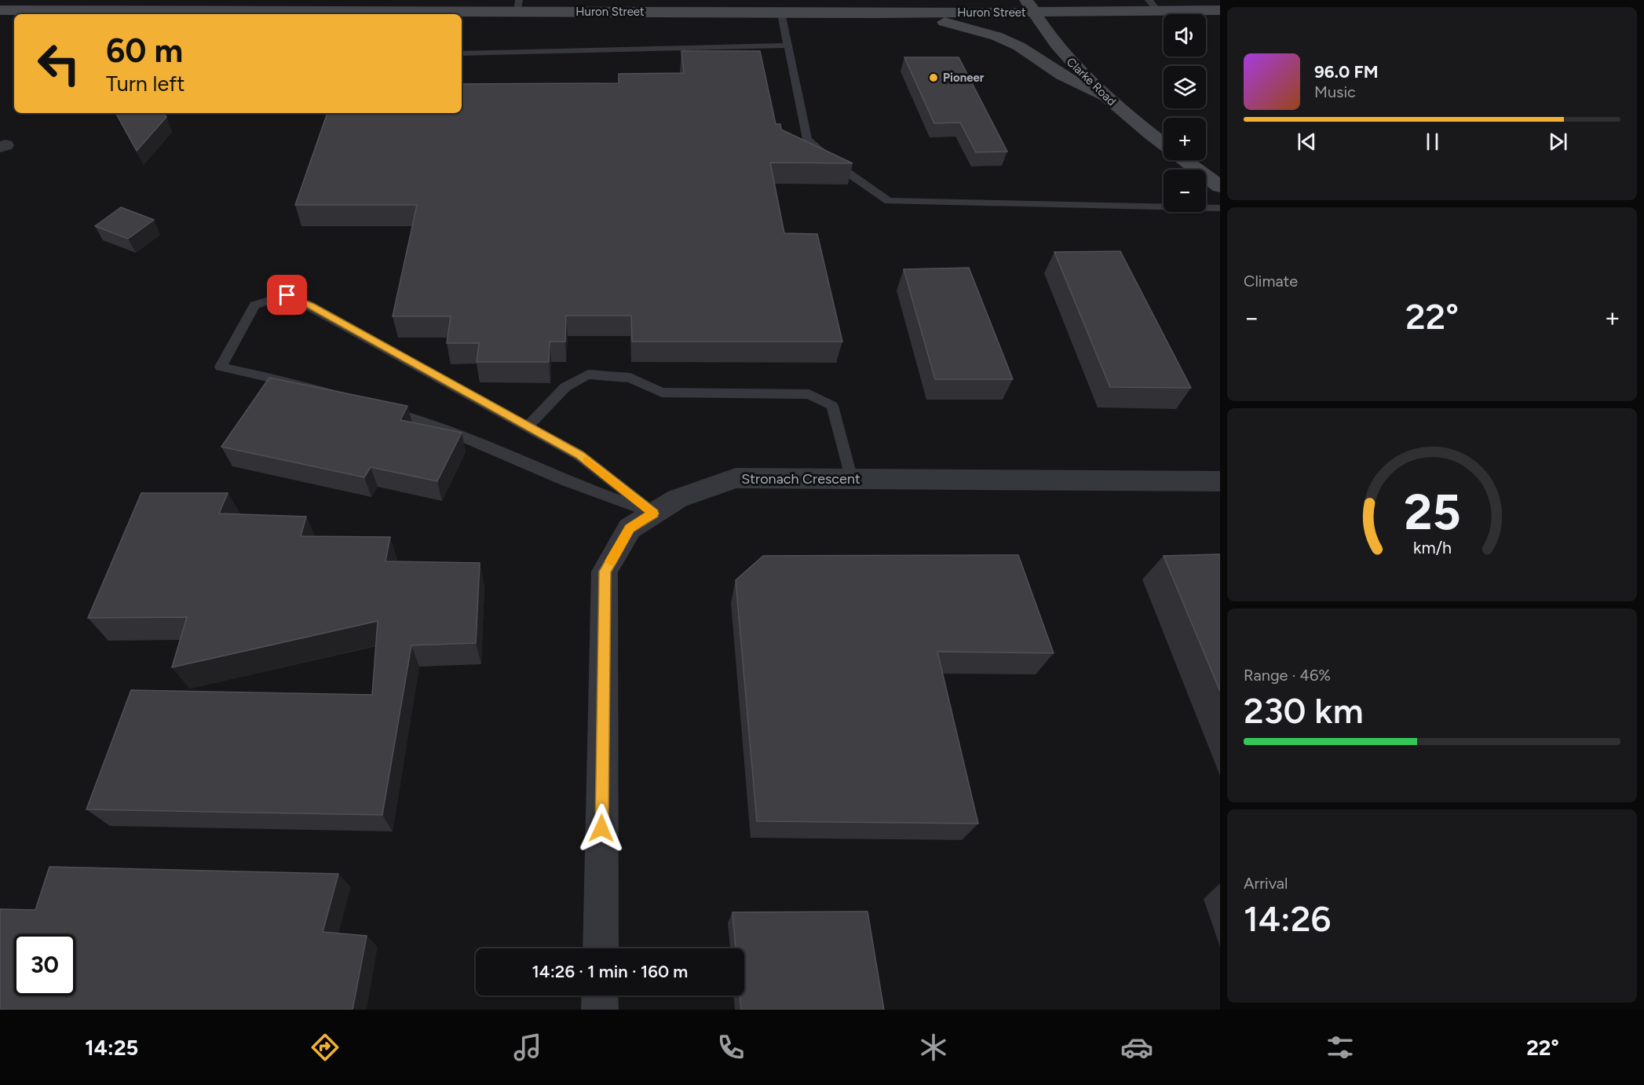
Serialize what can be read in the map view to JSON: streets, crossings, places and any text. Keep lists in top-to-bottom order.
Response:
{
  "streets": {
    "main road": ["Huron Street", "Clarke Road"],
    "street": ["Stronach Crescent"]
  },
  "crossings": [
    ["Huron Street", "Clarke Road"]
  ],
  "places": ["Pioneer"],
  "page": {
    "map_buttons": ["+", "−"],
    "turn": ["60 m", "Turn left"],
    "song": ["96.0 FM", "Music"],
    "tile": [
      "Climate",
      ["Range · 46%", "230 km"],
      ["Arrival", "14:26"]
    ],
    "heat": ["−", "22°", "+"],
    "limit": "30",
    "trip": "14:26 · 1 min · 160 m",
    "tabs": ["14:25", "22°"],
    "gauge": ["25", "km/h"]
  }
}
